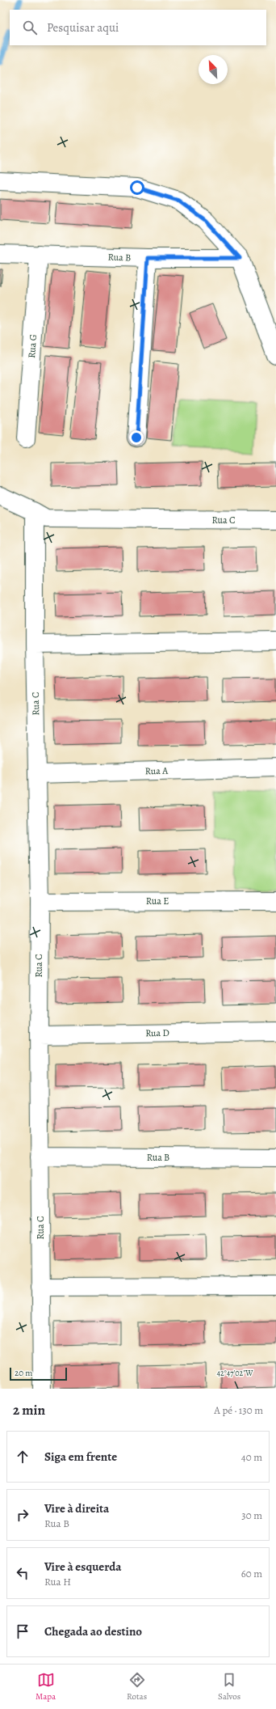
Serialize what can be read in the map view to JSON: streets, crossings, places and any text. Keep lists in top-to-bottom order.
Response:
{
  "streets": {
    "street": [
      "Rua B",
      "Rua G",
      "Rua C",
      "Rua A",
      "Rua E",
      "Rua D"
    ]
  },
  "crossings": [
    ["Rua B", "Rua G"],
    ["Rua B", "Rua C"],
    ["Rua C", "Rua A"],
    ["Rua C", "Rua E"],
    ["Rua C", "Rua D"]
  ],
  "scale_bar": "20 m",
  "north": "top left",
  "page": {
    "search": "Pesquisar aqui",
    "scale": "20 m",
    "heading": ["2 min", "A pé · 130 m"],
    "list": [
      ["Siga em frente", "40 m"],
      ["Vire à direita", "Rua B", "30 m"],
      ["Vire à esquerda", "Rua H", "60 m"],
      "Chegada ao destino"
    ],
    "nav": ["Mapa", "Rotas", "Salvos"]
  },
  "coordinates": ["42°47'02\"W"]
}
